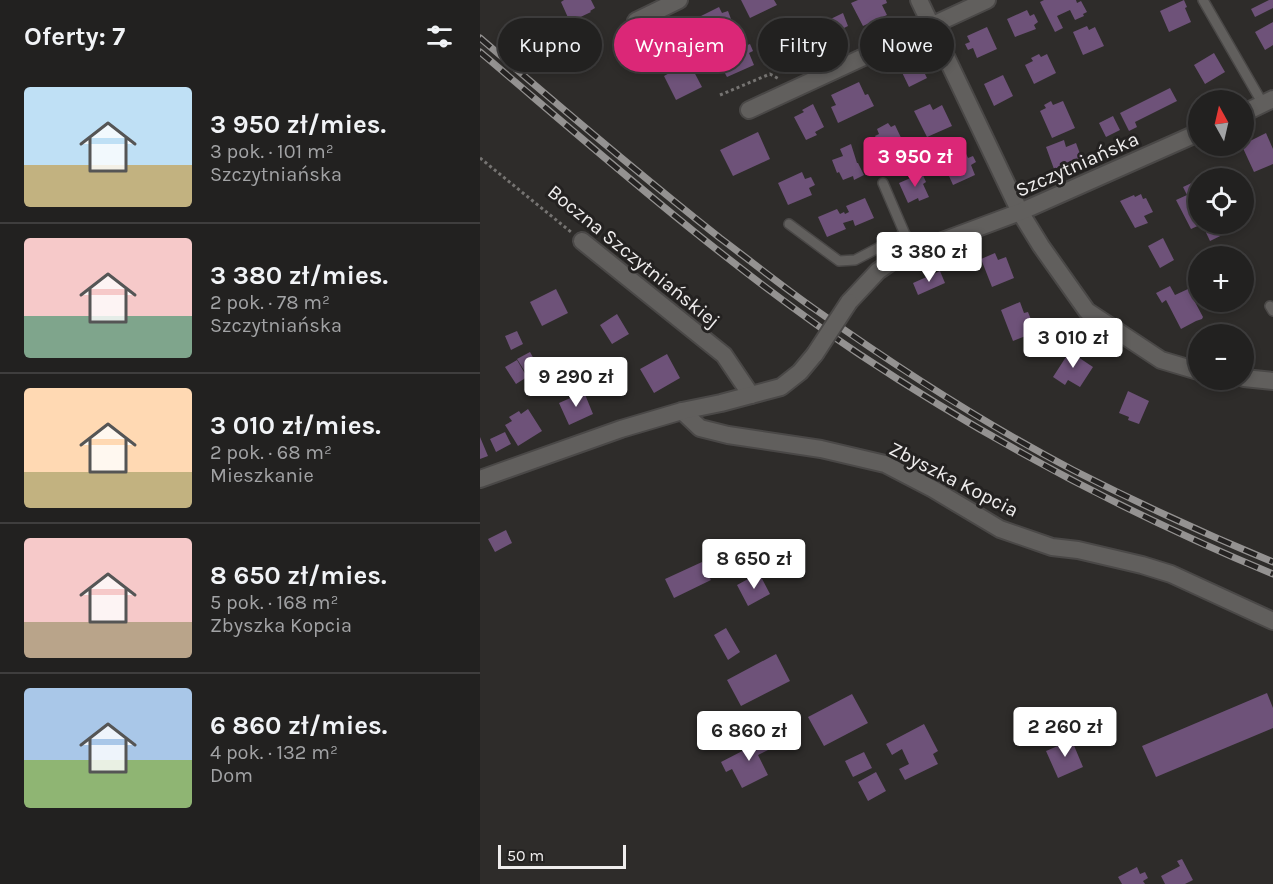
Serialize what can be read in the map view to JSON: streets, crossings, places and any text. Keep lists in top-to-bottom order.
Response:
{
  "streets": {
    "street": ["Szczytniańska", "Boczna Szczytniańskiej", "Zbyszka Kopcia"]
  },
  "crossings": [
    ["Szczytniańska", "Boczna Szczytniańskiej"]
  ],
  "scale_bar": "50 m",
  "north": "top",
  "page": {
    "heading": "Oferty: 7",
    "chip": [
      "Kupno",
      "Wynajem",
      "Filtry",
      "Nowe"
    ],
    "list": [
      {
        "name": "3 950 zł/mies.",
        "note": "3 pok. · 101 m² · Szczytniańska"
      },
      {
        "name": "3 380 zł/mies.",
        "note": "2 pok. · 78 m² · Szczytniańska"
      },
      {
        "name": "3 010 zł/mies.",
        "note": "2 pok. · 68 m² · Mieszkanie"
      },
      {
        "name": "8 650 zł/mies.",
        "note": "5 pok. · 168 m² · Zbyszka Kopcia"
      },
      {
        "name": "6 860 zł/mies.",
        "note": "4 pok. · 132 m² · Dom"
      }
    ],
    "map_buttons": ["+", "−"],
    "price": [
      "3 950 zł",
      "3 380 zł",
      "3 010 zł",
      "9 290 zł",
      "8 650 zł",
      "2 260 zł",
      "6 860 zł"
    ],
    "scale": "50 m"
  }
}
